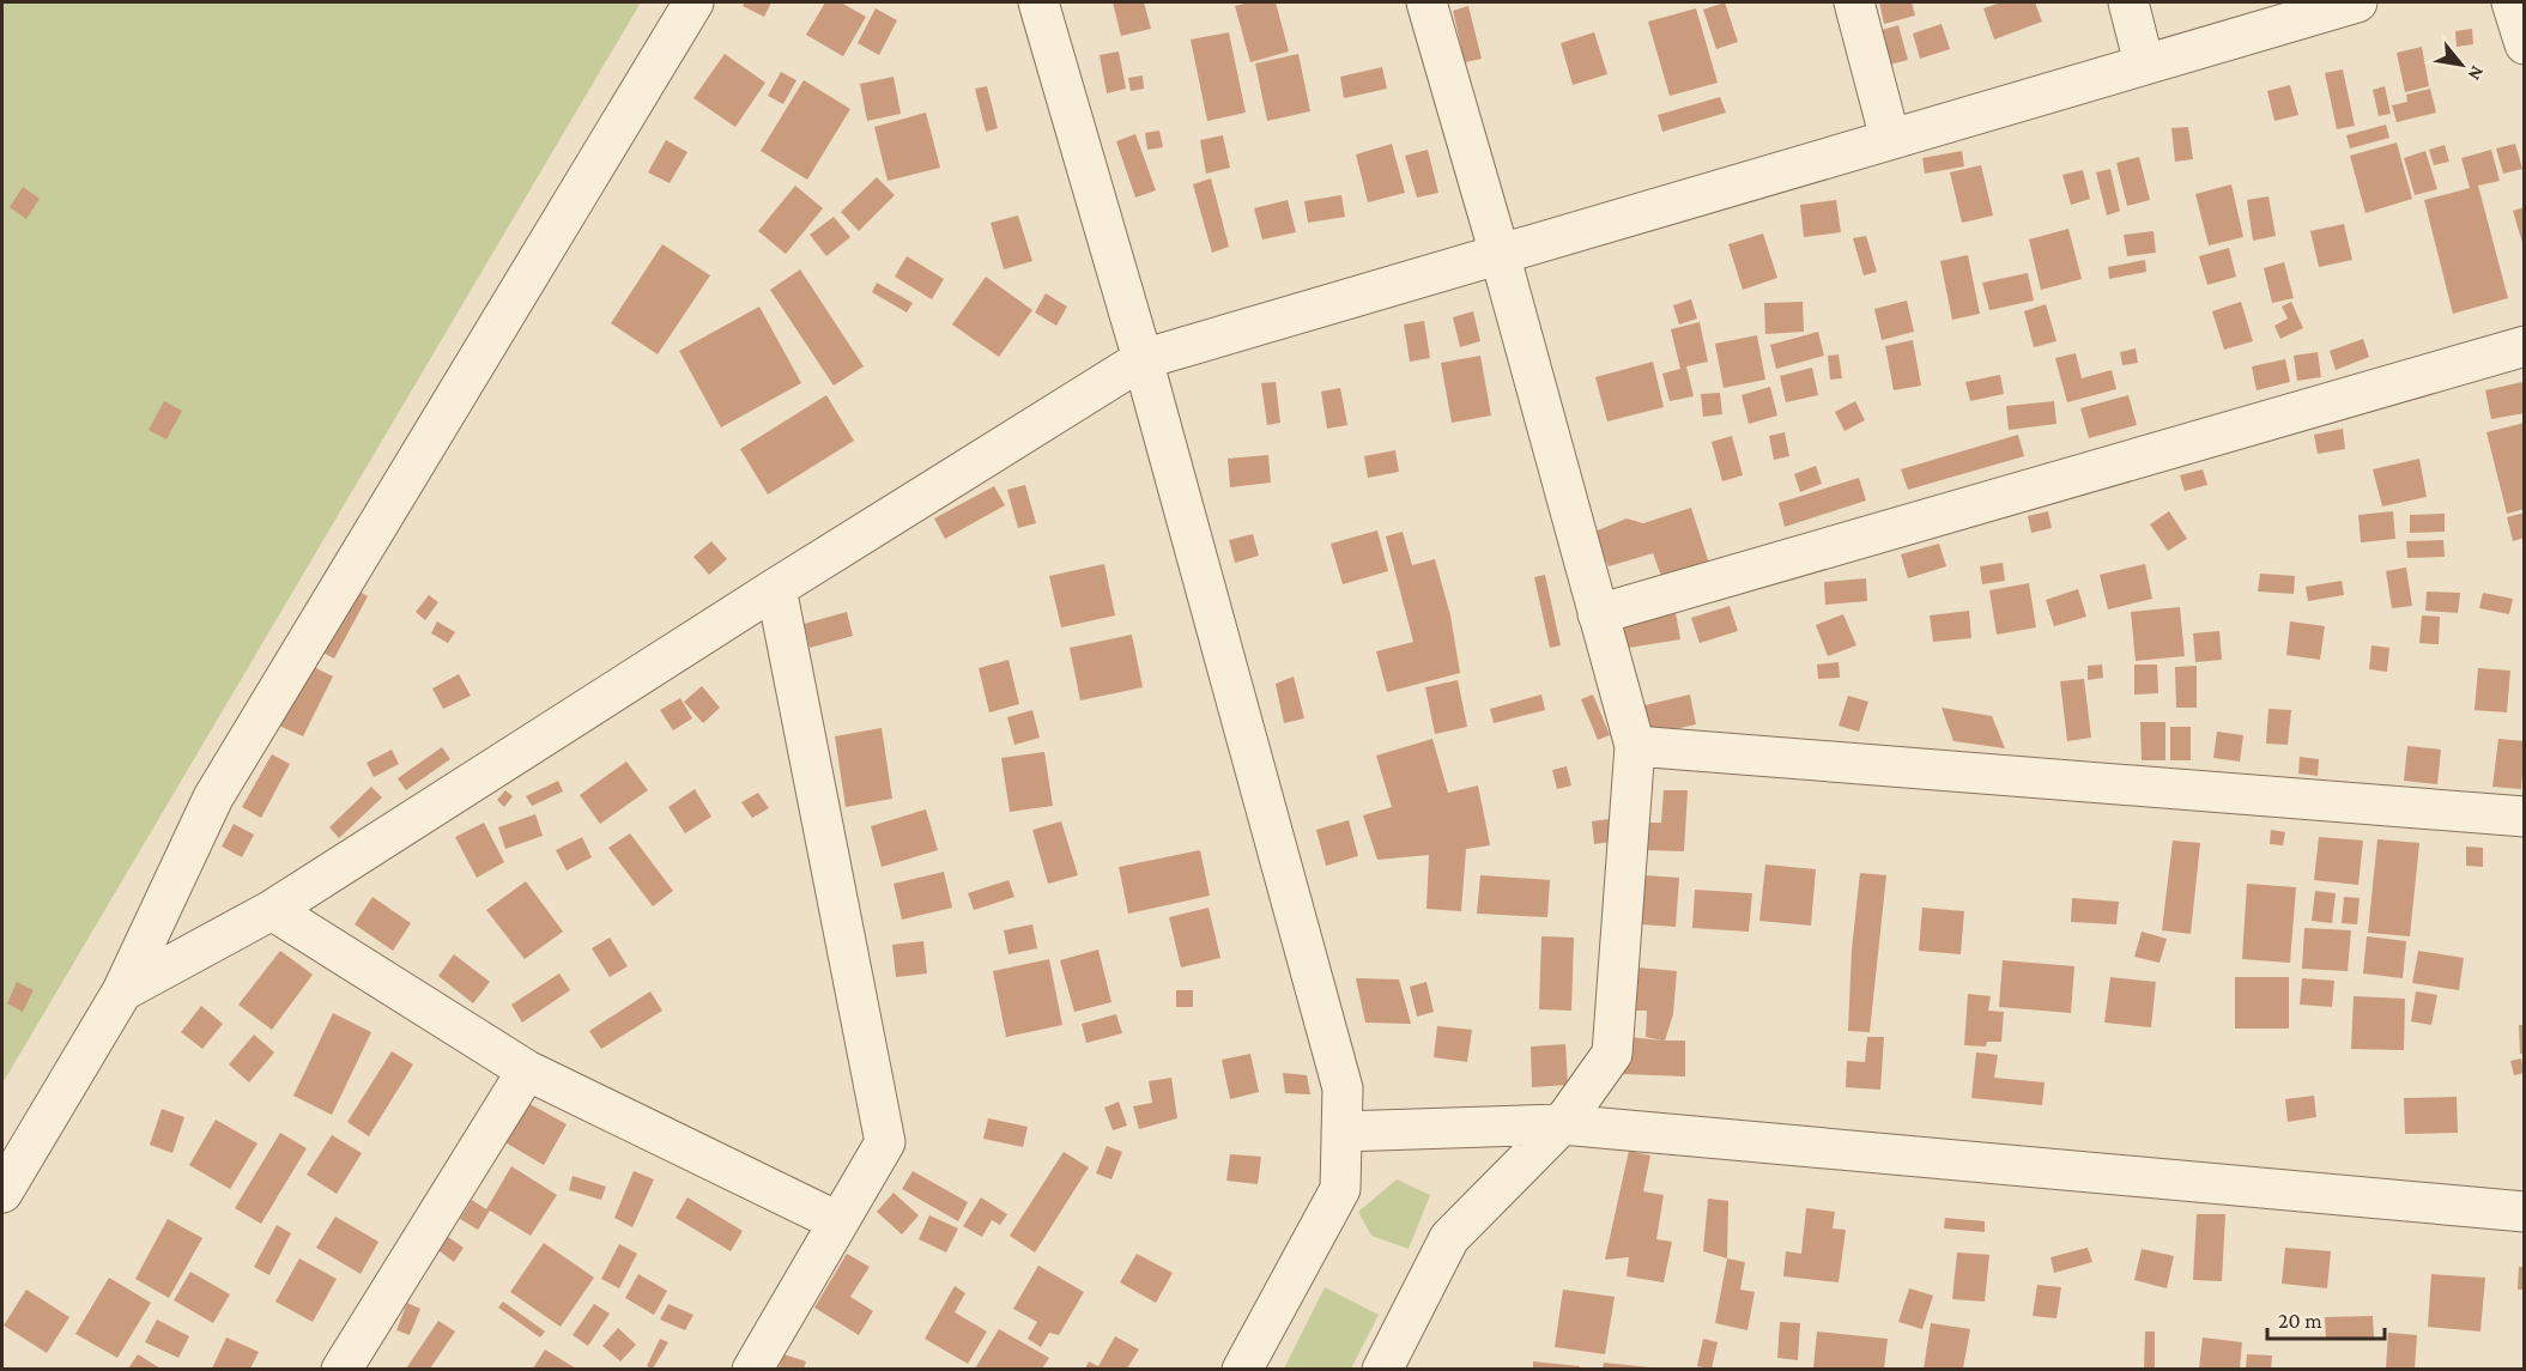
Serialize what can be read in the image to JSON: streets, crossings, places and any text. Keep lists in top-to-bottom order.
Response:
{
  "scale_bar": "20 m",
  "north": "bottom right"
}
